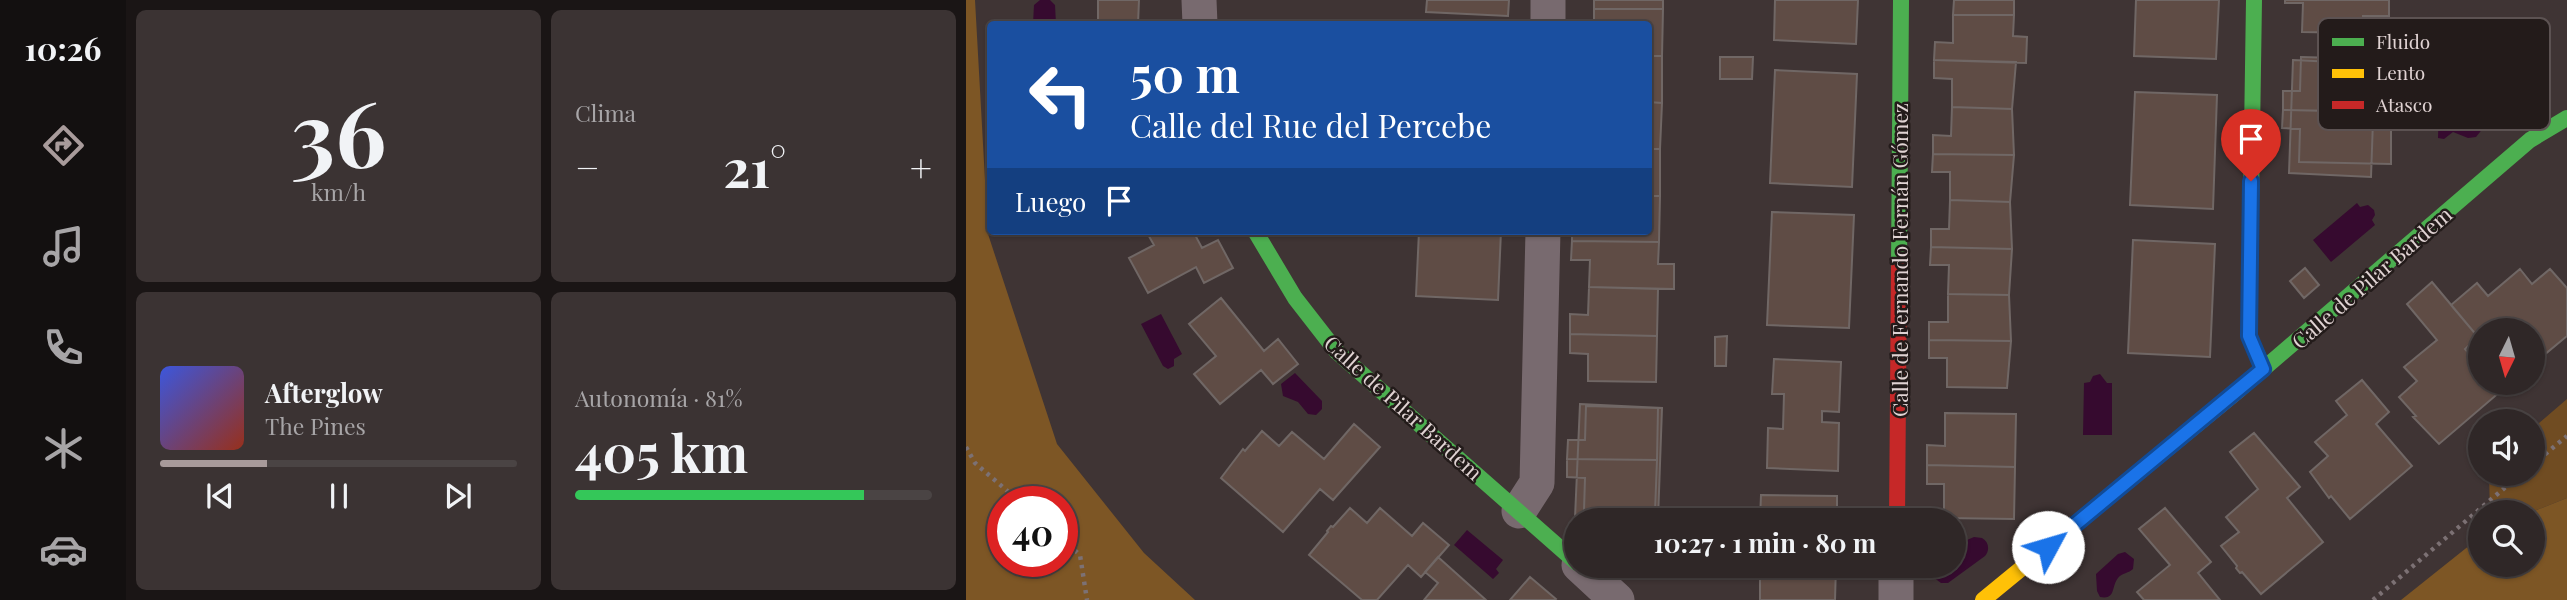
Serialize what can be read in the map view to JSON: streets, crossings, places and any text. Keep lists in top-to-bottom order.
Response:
{
  "streets": {
    "street": ["Calle de Fernando Fernán Gómez", "Calle de Pilar Bardem"]
  },
  "legend": ["Fluido", "Lento", "Atasco"],
  "north": "bottom",
  "page": {
    "tabs": "10:26",
    "tile": [
      ["36", "km/h"],
      "Clima",
      ["Autonomía · 81%", "405 km"]
    ],
    "turn": ["50 m", "Calle del Rue del Percebe"],
    "heat": ["−", "21°", "+"],
    "then": "Luego",
    "song": ["Afterglow", "The Pines"],
    "limit": "40",
    "trip": "10:27 · 1 min · 80 m"
  }
}
